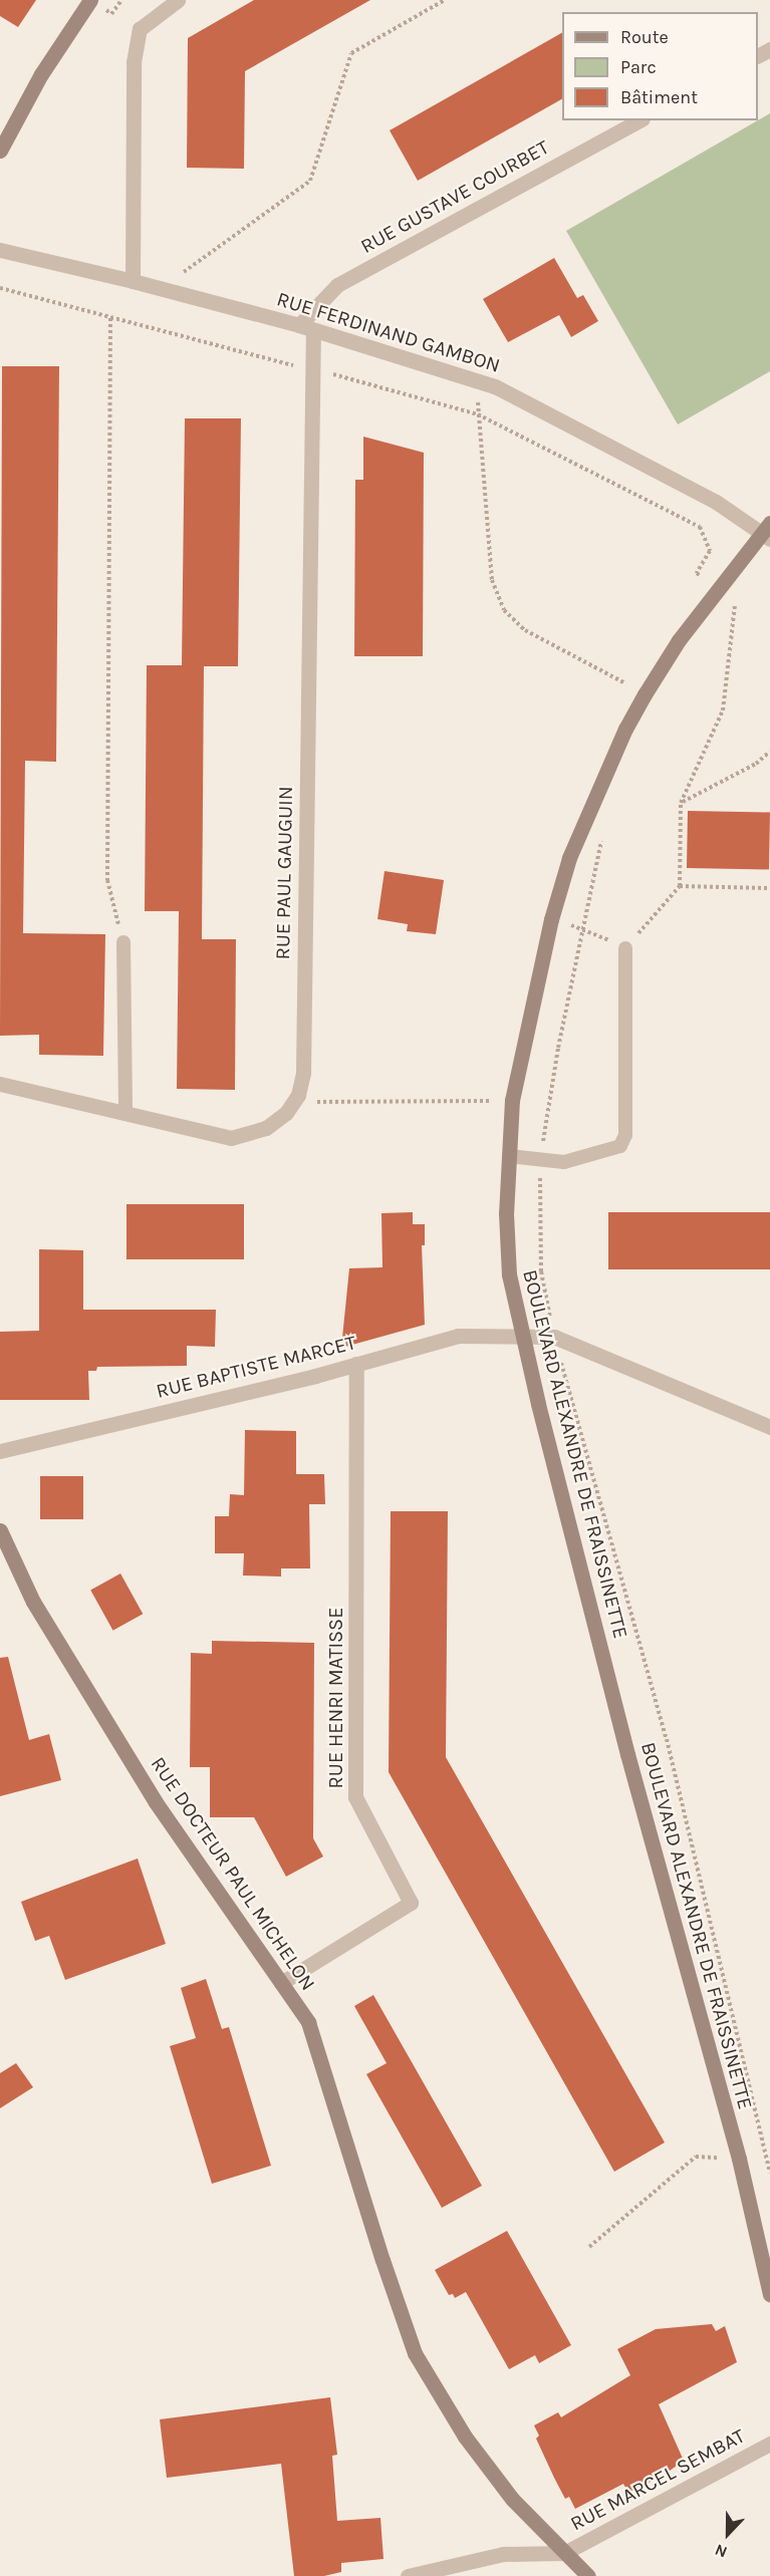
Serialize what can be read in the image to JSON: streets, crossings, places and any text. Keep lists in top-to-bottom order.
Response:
{
  "streets": {
    "street": [
      "RUE GUSTAVE COURBET",
      "RUE FERDINAND GAMBON",
      "RUE PAUL GAUGUIN",
      "RUE BAPTISTE MARCET",
      "BOULEVARD ALEXANDRE DE FRAISSINETTE",
      "RUE HENRI MATISSE",
      "RUE DOCTEUR PAUL MICHELON",
      "RUE MARCEL SEMBAT"
    ]
  },
  "crossings": [
    ["RUE GUSTAVE COURBET", "RUE FERDINAND GAMBON"],
    ["RUE GUSTAVE COURBET", "RUE PAUL GAUGUIN"],
    ["RUE FERDINAND GAMBON", "RUE PAUL GAUGUIN"],
    ["RUE FERDINAND GAMBON", "BOULEVARD ALEXANDRE DE FRAISSINETTE"],
    ["RUE BAPTISTE MARCET", "BOULEVARD ALEXANDRE DE FRAISSINETTE"],
    ["RUE BAPTISTE MARCET", "RUE HENRI MATISSE"],
    ["RUE HENRI MATISSE", "RUE DOCTEUR PAUL MICHELON"],
    ["RUE DOCTEUR PAUL MICHELON", "RUE MARCEL SEMBAT"]
  ],
  "legend": ["Route", "Parc", "Bâtiment"],
  "north": "bottom"
}
